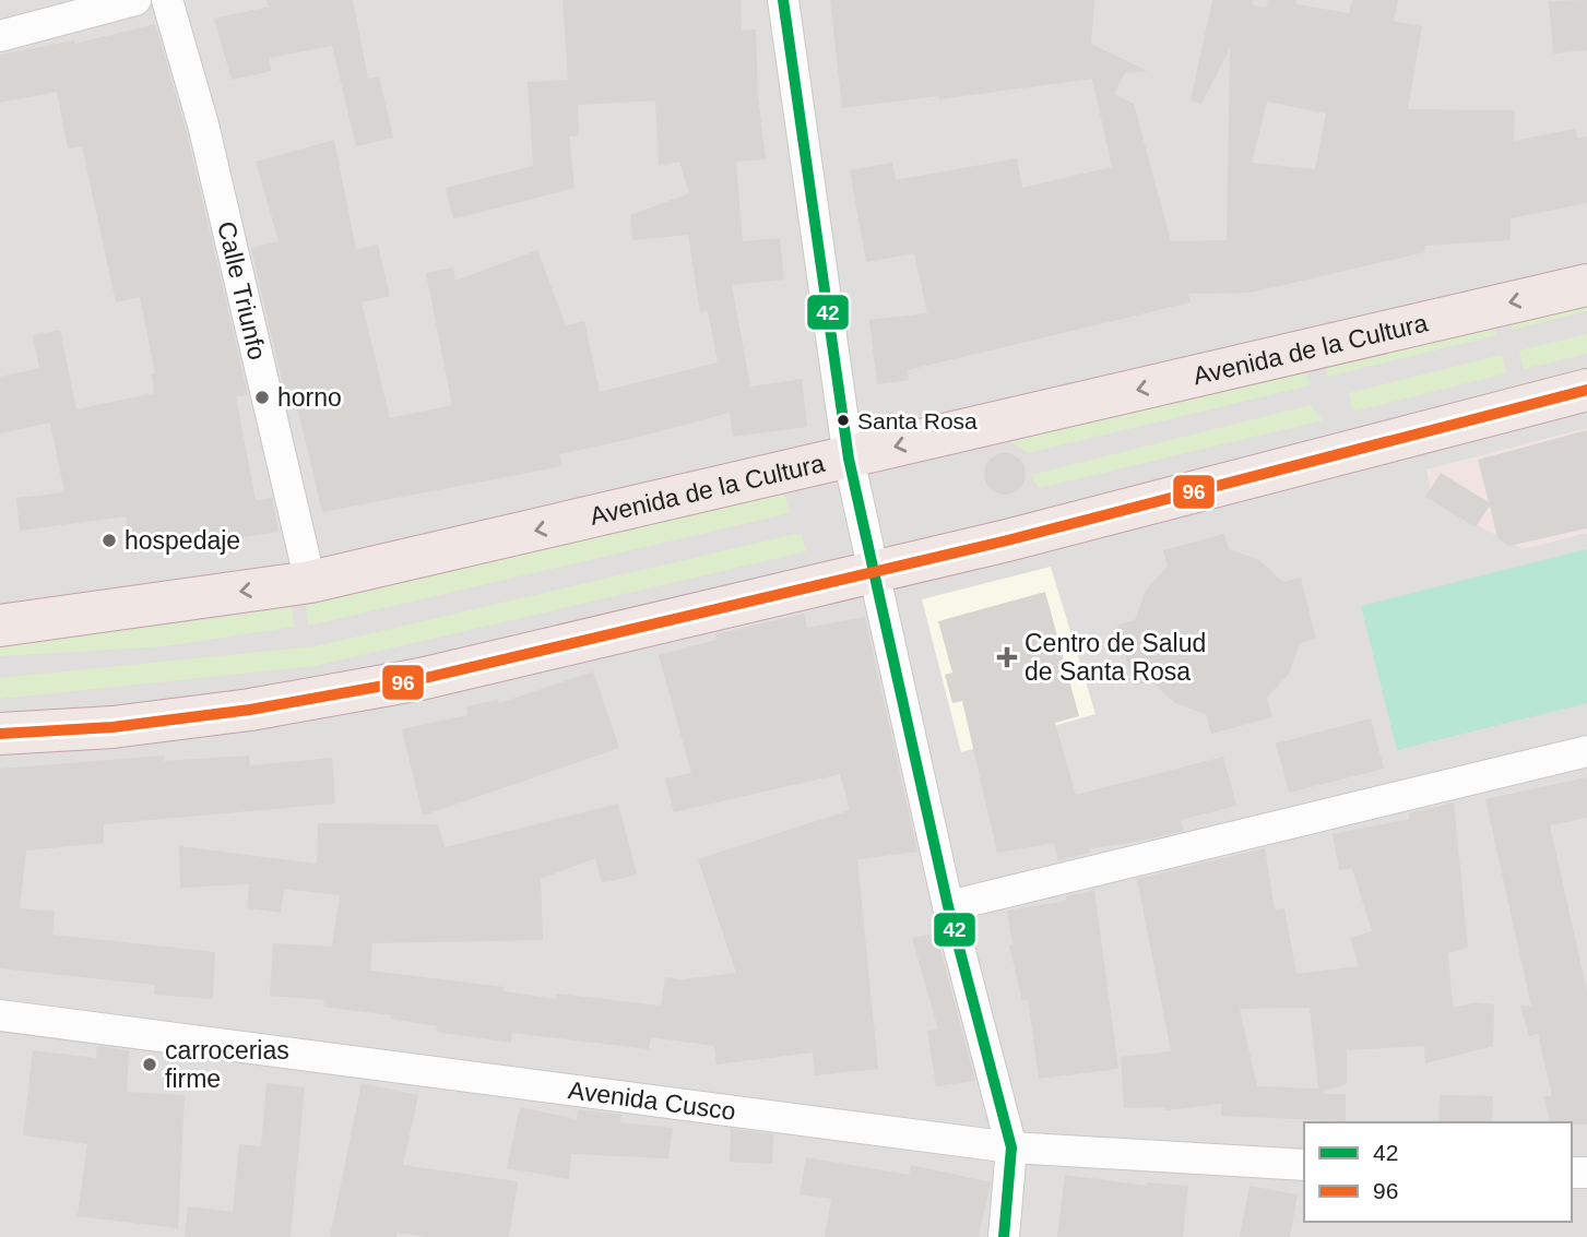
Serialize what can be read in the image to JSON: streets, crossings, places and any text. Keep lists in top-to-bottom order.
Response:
{
  "streets": {
    "highway": ["Avenida de la Cultura"],
    "street": ["Calle Triunfo", "Avenida Cusco"]
  },
  "crossings": [
    ["Calle Triunfo", "Avenida de la Cultura"]
  ],
  "places": {
    "other": [
      "horno",
      "Santa Rosa",
      "hospedaje",
      "carrocerias firme"
    ],
    "health": ["Centro de Salud de Santa Rosa"]
  },
  "lines": ["transit line 42", "transit line 96"],
  "legend": ["42", "96"]
}
